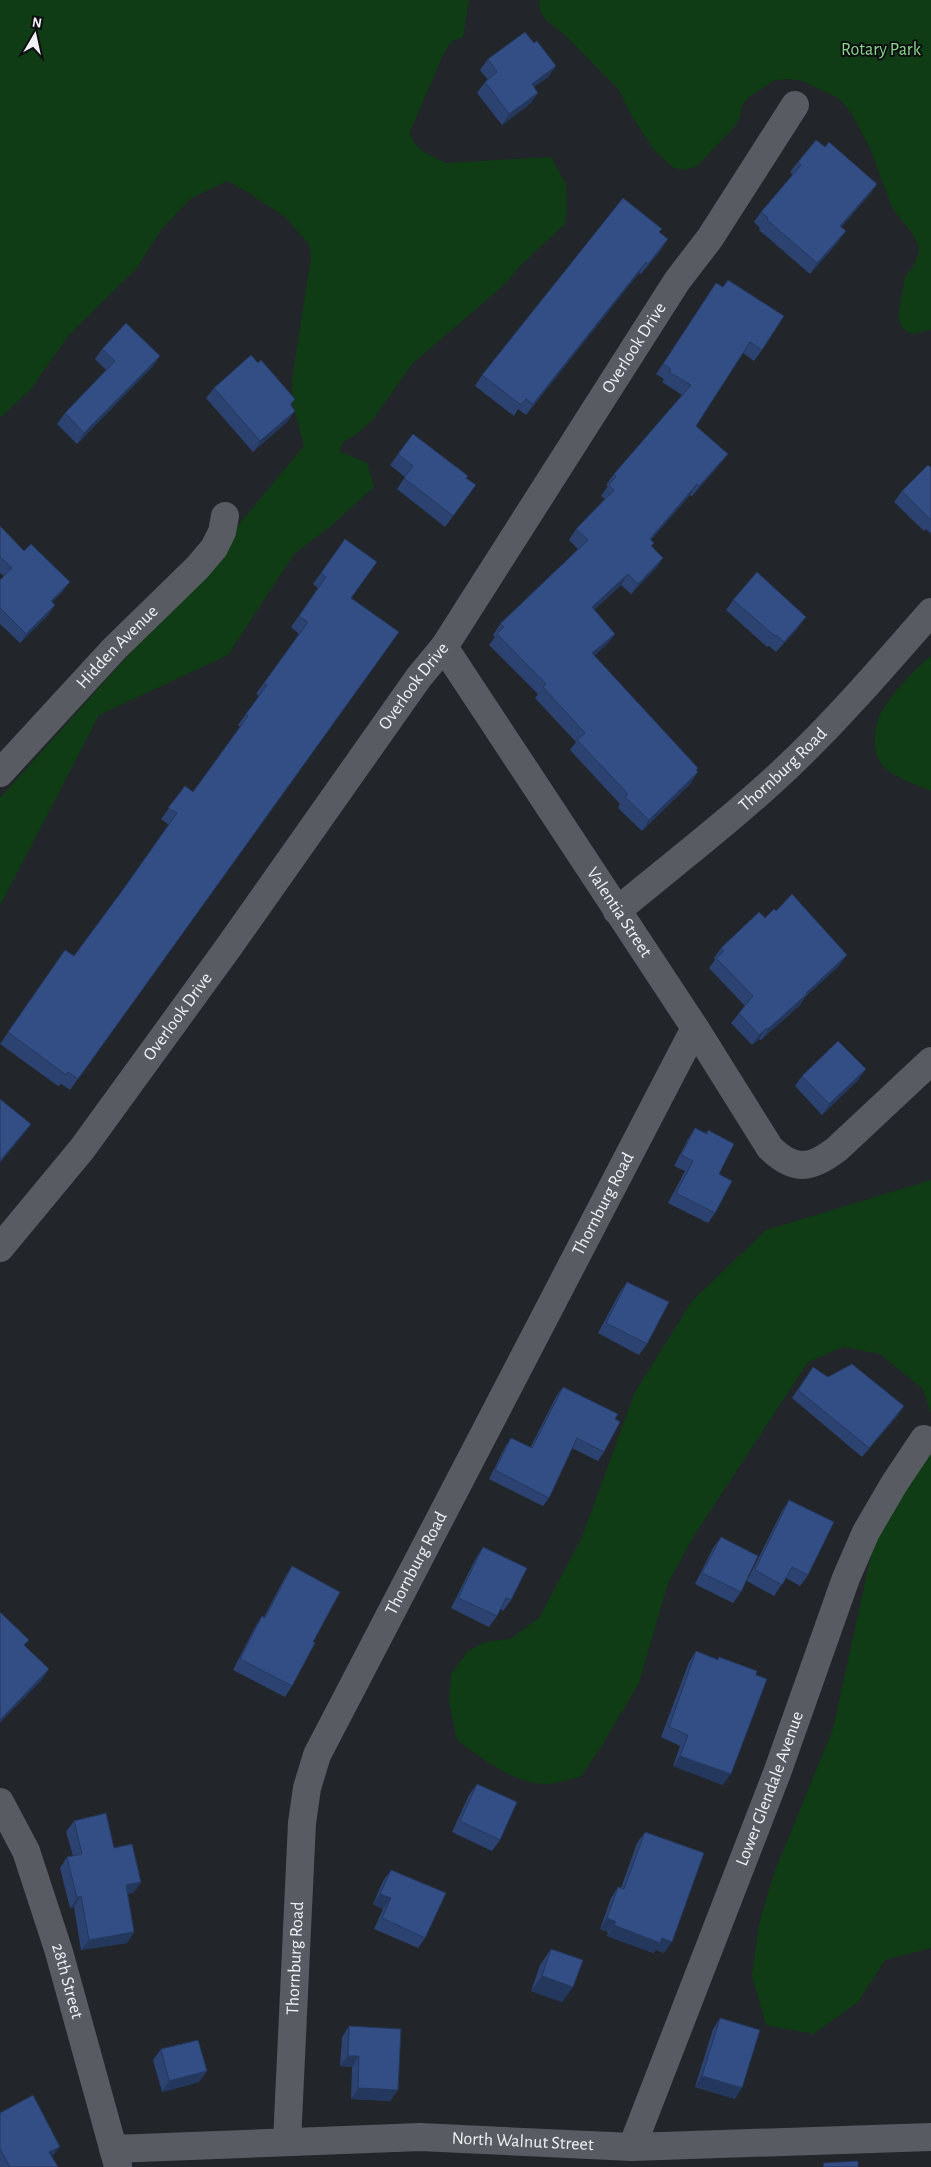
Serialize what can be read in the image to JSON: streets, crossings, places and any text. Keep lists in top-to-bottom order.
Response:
{
  "streets": {
    "street": [
      "Overlook Drive",
      "Hidden Avenue",
      "Thornburg Road",
      "Valentia Street",
      "Lower Glendale Avenue",
      "28th Street",
      "North Walnut Street"
    ]
  },
  "crossings": [
    ["Overlook Drive", "Valentia Street"],
    ["Thornburg Road", "Valentia Street"],
    ["Thornburg Road", "North Walnut Street"],
    ["Lower Glendale Avenue", "North Walnut Street"],
    ["28th Street", "North Walnut Street"]
  ],
  "parks": ["Rotary Park"],
  "north": "top"
}
